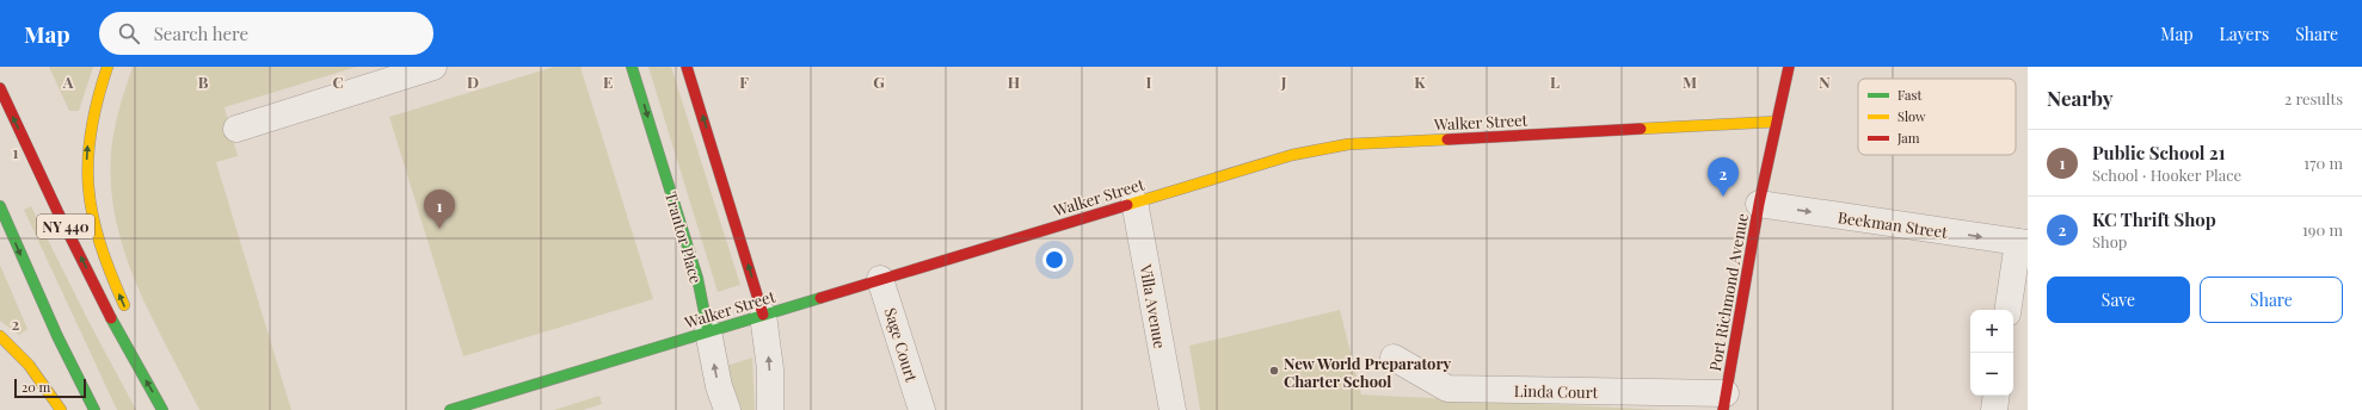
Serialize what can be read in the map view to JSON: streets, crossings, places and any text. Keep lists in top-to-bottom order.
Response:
{
  "streets": {
    "main road": [
      "Walker Street",
      "NY 440",
      "Trantor Place",
      "Port Richmond Avenue"
    ],
    "street": [
      "Beekman Street",
      "Villa Avenue",
      "Sage Court",
      "Linda Court"
    ]
  },
  "crossings": [
    ["Walker Street", "Trantor Place"],
    ["Walker Street", "Port Richmond Avenue"],
    ["Walker Street", "Villa Avenue"],
    ["Walker Street", "Sage Court"],
    ["Beekman Street", "Port Richmond Avenue"],
    ["Port Richmond Avenue", "Linda Court"]
  ],
  "one_way": ["Beekman Street"],
  "places": ["New World Preparatory Charter School"],
  "legend": ["Fast", "Slow", "Jam"],
  "scale_bar": "20 m",
  "page": {
    "header": "Map",
    "search": "Search here",
    "nav": ["Map", "Layers", "Share"],
    "heading": ["Nearby", "2 results"],
    "list": [
      {
        "mark": "1",
        "name": "Public School 21",
        "note": "School · Hooker Place",
        "value": "170 m"
      },
      {
        "mark": "2",
        "name": "KC Thrift Shop",
        "note": "Shop",
        "value": "190 m"
      }
    ],
    "pins": ["2", "1"],
    "buttons": ["Save", "Share"],
    "map_buttons": ["+", "−"],
    "scale": "20 m"
  },
  "grid": {
    "columns": [
      "A",
      "B",
      "C",
      "D",
      "E",
      "F",
      "G",
      "H",
      "I",
      "J",
      "K",
      "L",
      "M",
      "N"
    ],
    "rows": ["1", "2"]
  }
}
